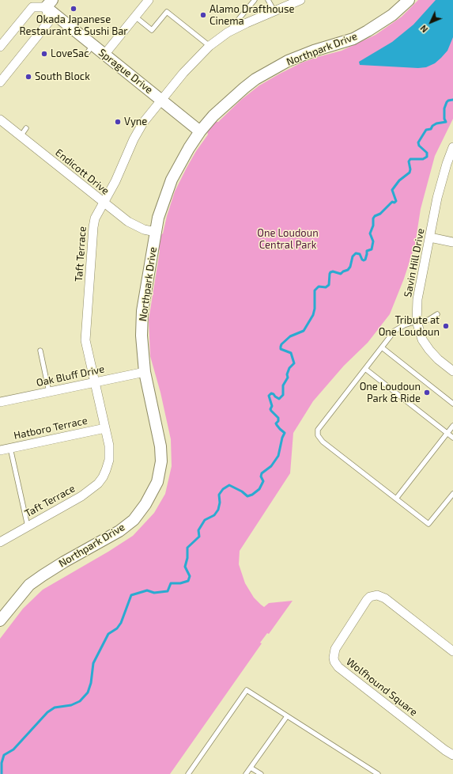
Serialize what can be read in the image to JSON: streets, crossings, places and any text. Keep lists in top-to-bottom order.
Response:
{
  "streets": {
    "street": [
      "Northpark Drive",
      "Sprague Drive",
      "Endicott Drive",
      "Taft Terrace",
      "Savin Hill Drive",
      "Oak Bluff Drive",
      "Hatboro Terrace",
      "Wolfhound Square"
    ]
  },
  "crossings": [
    ["Northpark Drive", "Sprague Drive"],
    ["Northpark Drive", "Endicott Drive"],
    ["Northpark Drive", "Oak Bluff Drive"],
    ["Sprague Drive", "Taft Terrace"],
    ["Endicott Drive", "Taft Terrace"],
    ["Taft Terrace", "Oak Bluff Drive"],
    ["Taft Terrace", "Hatboro Terrace"]
  ],
  "parks": ["One Loudoun Central Park"],
  "places": [
    "Okada Japanese Restaurant & Sushi Bar",
    "Alamo Drafthouse Cinema",
    "LoveSac",
    "South Block",
    "Vyne",
    "Tribute at One Loudoun",
    "One Loudoun Park & Ride"
  ],
  "north": "bottom left"
}
